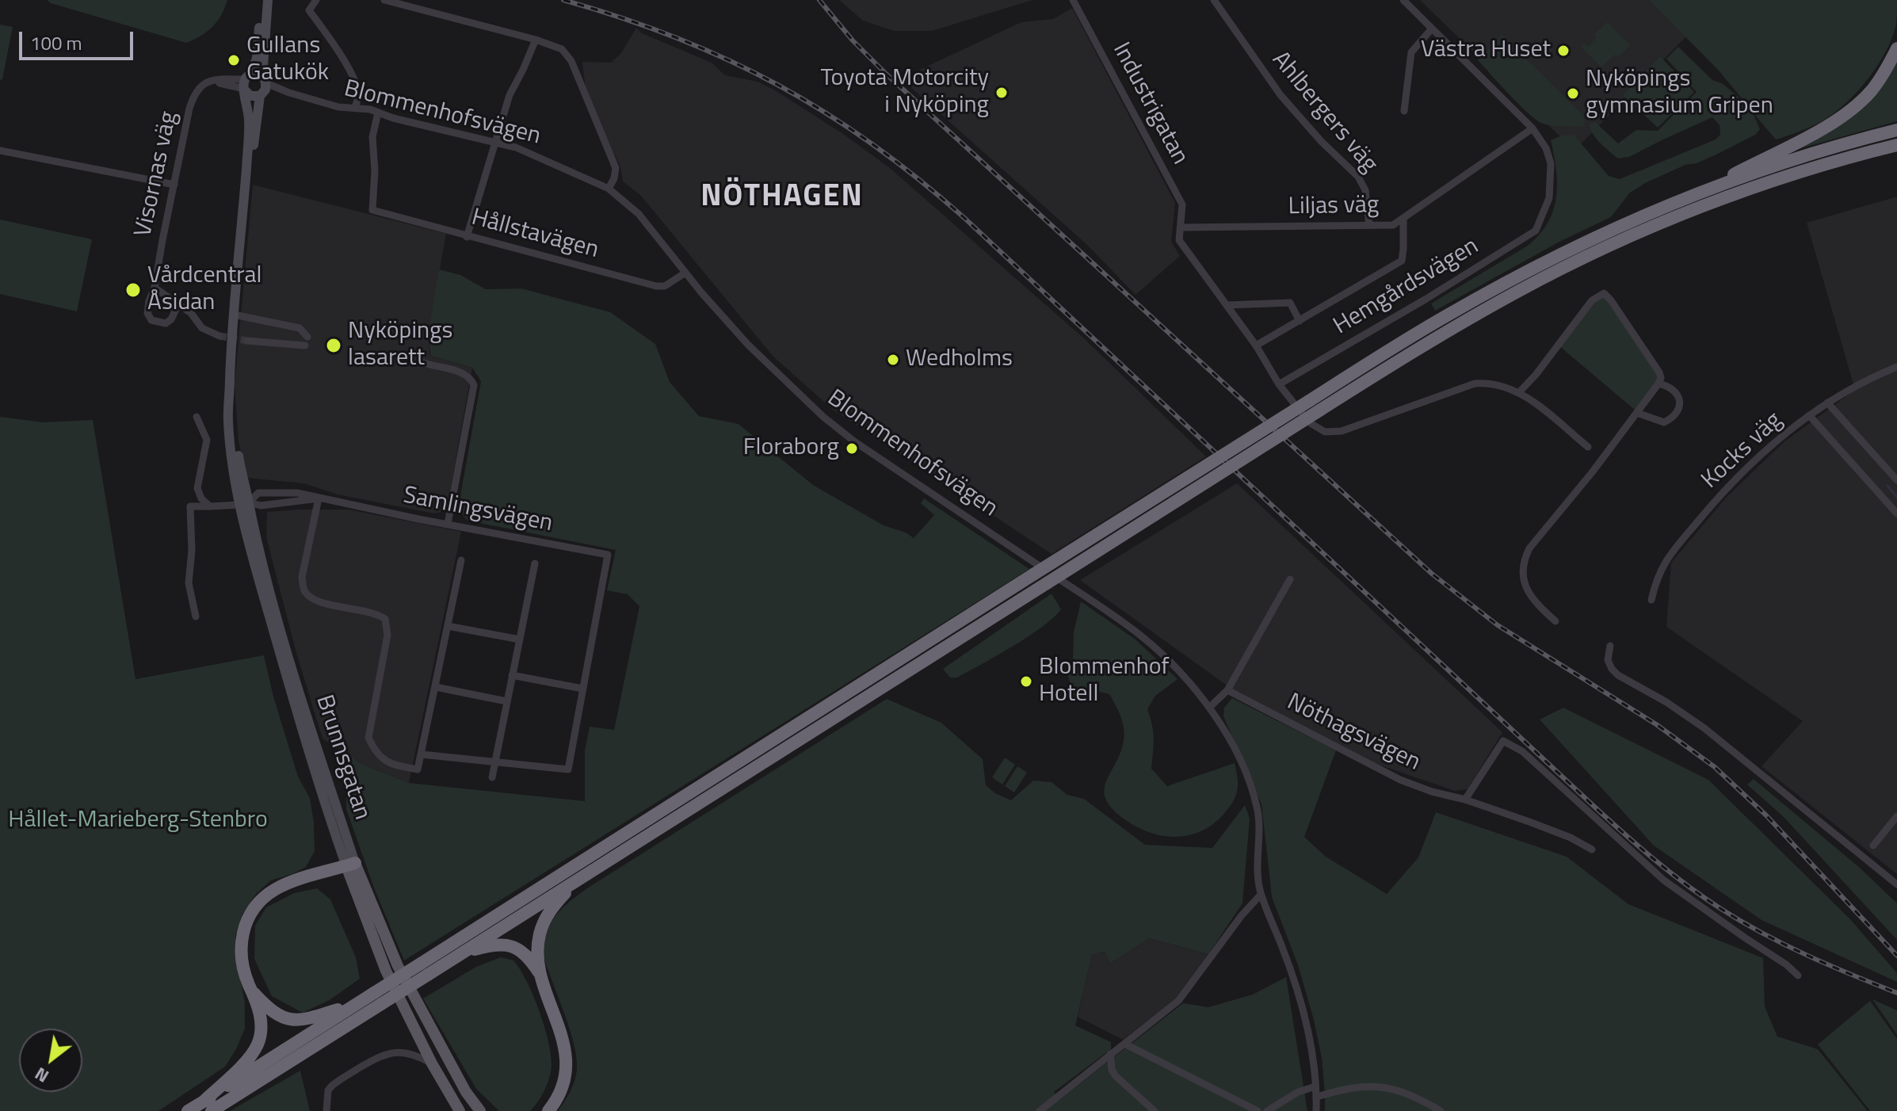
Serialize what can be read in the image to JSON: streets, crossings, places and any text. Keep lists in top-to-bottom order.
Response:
{
  "streets": {
    "main road": ["Brunnsgatan"],
    "street": [
      "Industrigatan",
      "Ahlbergers väg",
      "Blommenhofsvägen",
      "Visornas väg",
      "Liljas väg",
      "Hållstavägen",
      "Hemgårdsvägen",
      "Kocks väg",
      "Samlingsvägen",
      "Nöthagsvägen"
    ]
  },
  "crossings": [
    ["Industrigatan", "Liljas väg"],
    ["Industrigatan", "Hemgårdsvägen"],
    ["Ahlbergers väg", "Liljas väg"],
    ["Blommenhofsvägen", "Hållstavägen"],
    ["Blommenhofsvägen", "Brunnsgatan"],
    ["Visornas väg", "Brunnsgatan"],
    ["Liljas väg", "Hemgårdsvägen"],
    ["Samlingsvägen", "Brunnsgatan"]
  ],
  "districts": ["NÖTHAGEN"],
  "parks": ["Hållet-Marieberg-Stenbro"],
  "places": [
    "Västra Huset",
    "Gullans Gatukök",
    "Toyota Motorcity i Nyköping",
    "Nyköpings gymnasium Gripen",
    "Vårdcentral Åsidan",
    "Nyköpings lasarett",
    "Wedholms",
    "Floraborg",
    "Blommenhof Hotell"
  ],
  "scale_bar": "100 m",
  "north": "bottom left"
}
